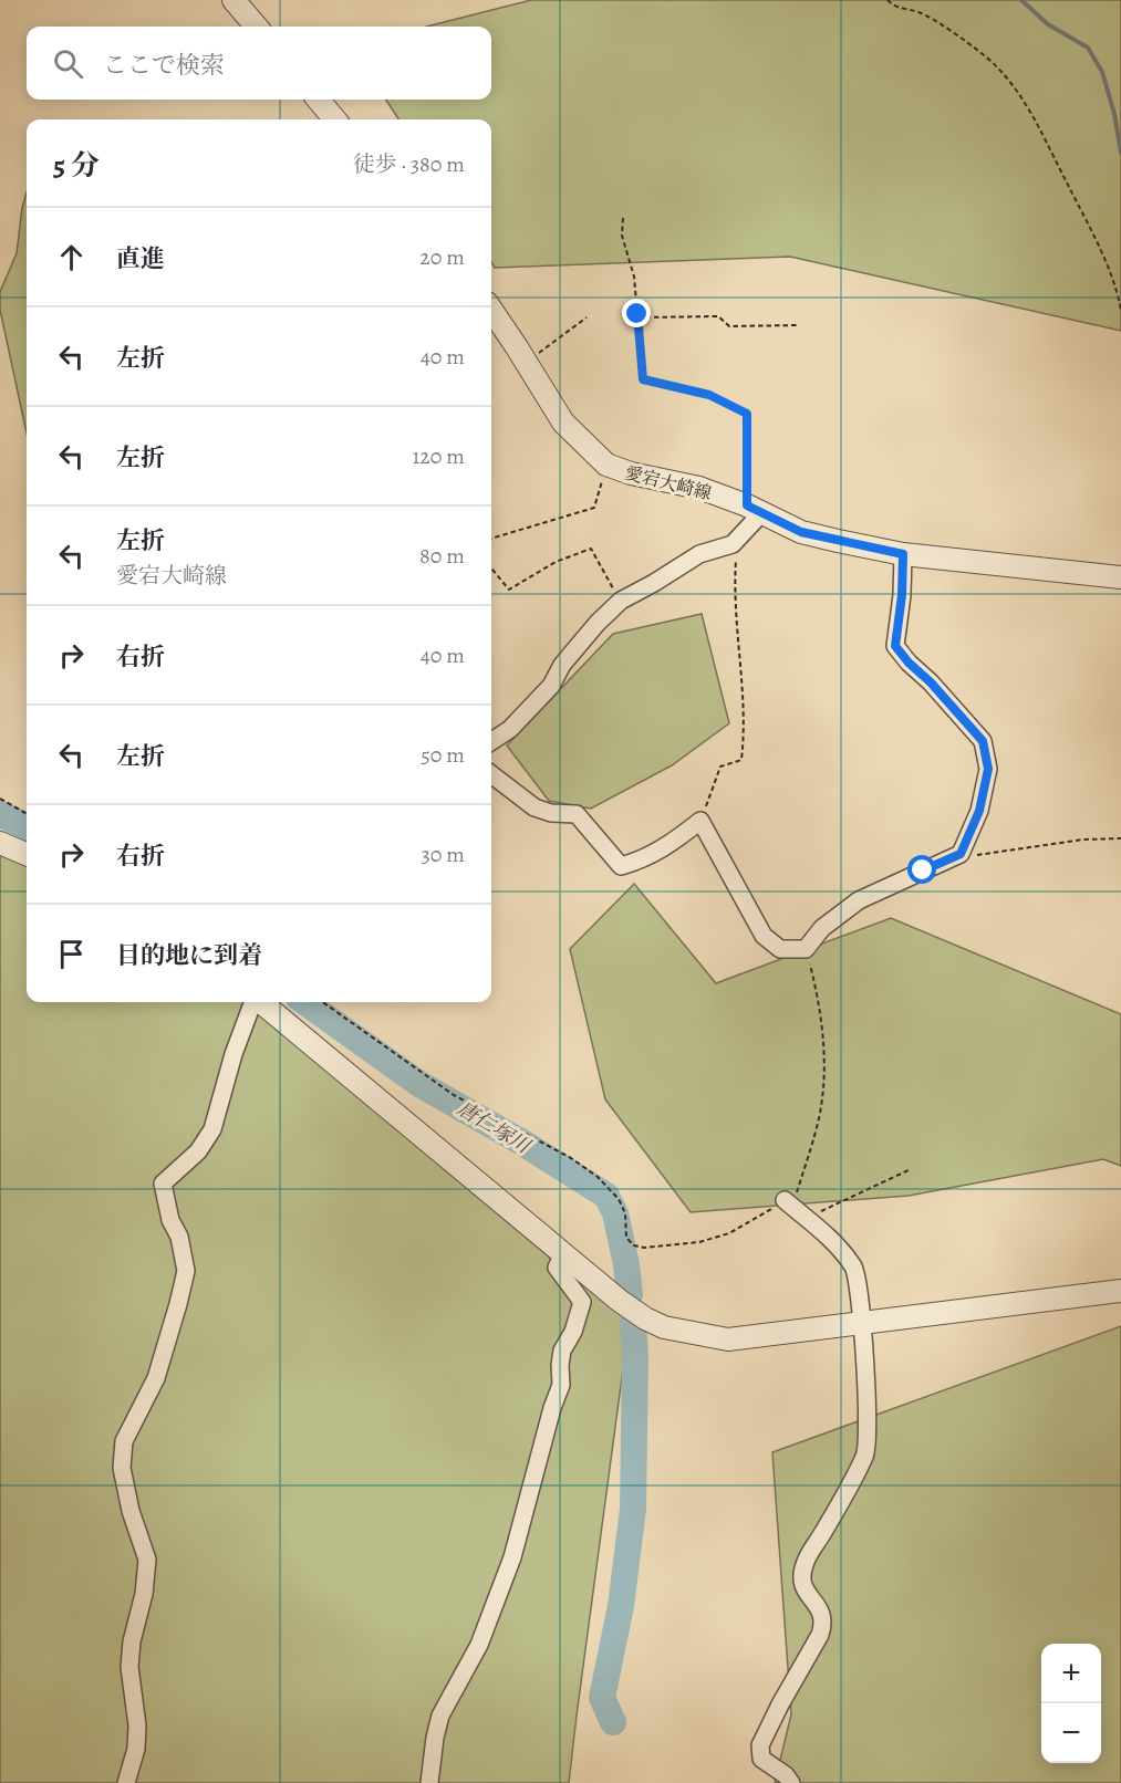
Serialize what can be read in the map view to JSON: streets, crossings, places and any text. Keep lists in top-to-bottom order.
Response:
{
  "streets": {
    "street": ["愛宕大崎線"]
  },
  "water": ["唐仁塚川"],
  "page": {
    "search": "ここで検索",
    "heading": ["5 分", "徒歩 · 380 m"],
    "list": [
      ["直進", "20 m"],
      ["左折", "40 m"],
      ["左折", "120 m"],
      ["左折", "愛宕大崎線", "80 m"],
      ["右折", "40 m"],
      ["左折", "50 m"],
      ["右折", "30 m"],
      "目的地に到着"
    ],
    "map_buttons": ["+", "−"]
  }
}
